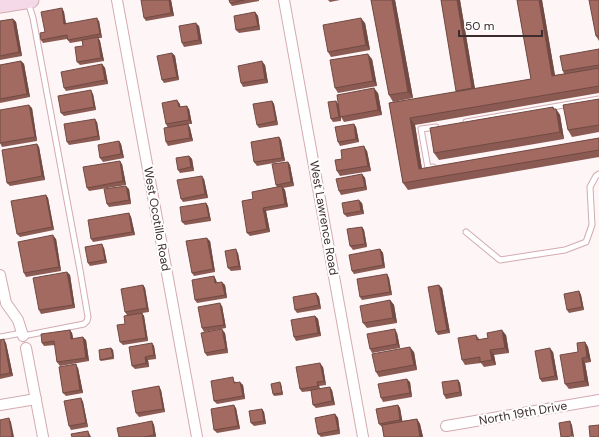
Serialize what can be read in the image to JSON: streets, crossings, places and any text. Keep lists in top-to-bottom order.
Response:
{
  "streets": {
    "street": ["West Lawrence Road", "West Ocotillo Road", "North 19th Drive"]
  },
  "scale_bar": "50 m"
}
